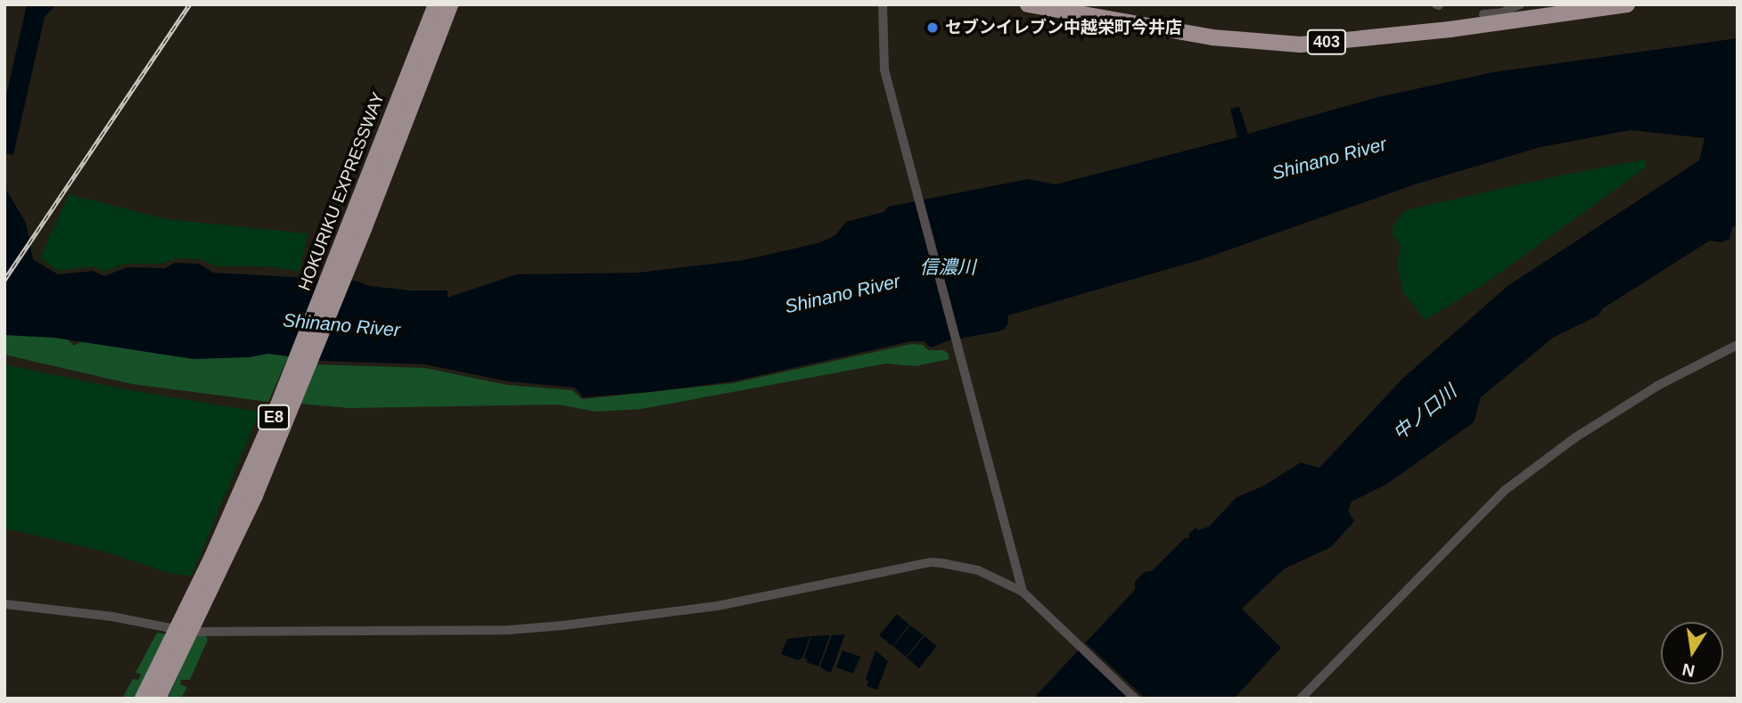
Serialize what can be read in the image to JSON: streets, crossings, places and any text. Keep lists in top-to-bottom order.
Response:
{
  "streets": {
    "highway": ["403", "HOKURIKU EXPRESSWAY", "E8"]
  },
  "water": ["Shinano River", "信濃川", "中ノ口川"],
  "places": ["セブンイレブン中越栄町今井店"],
  "north": "bottom"
}
